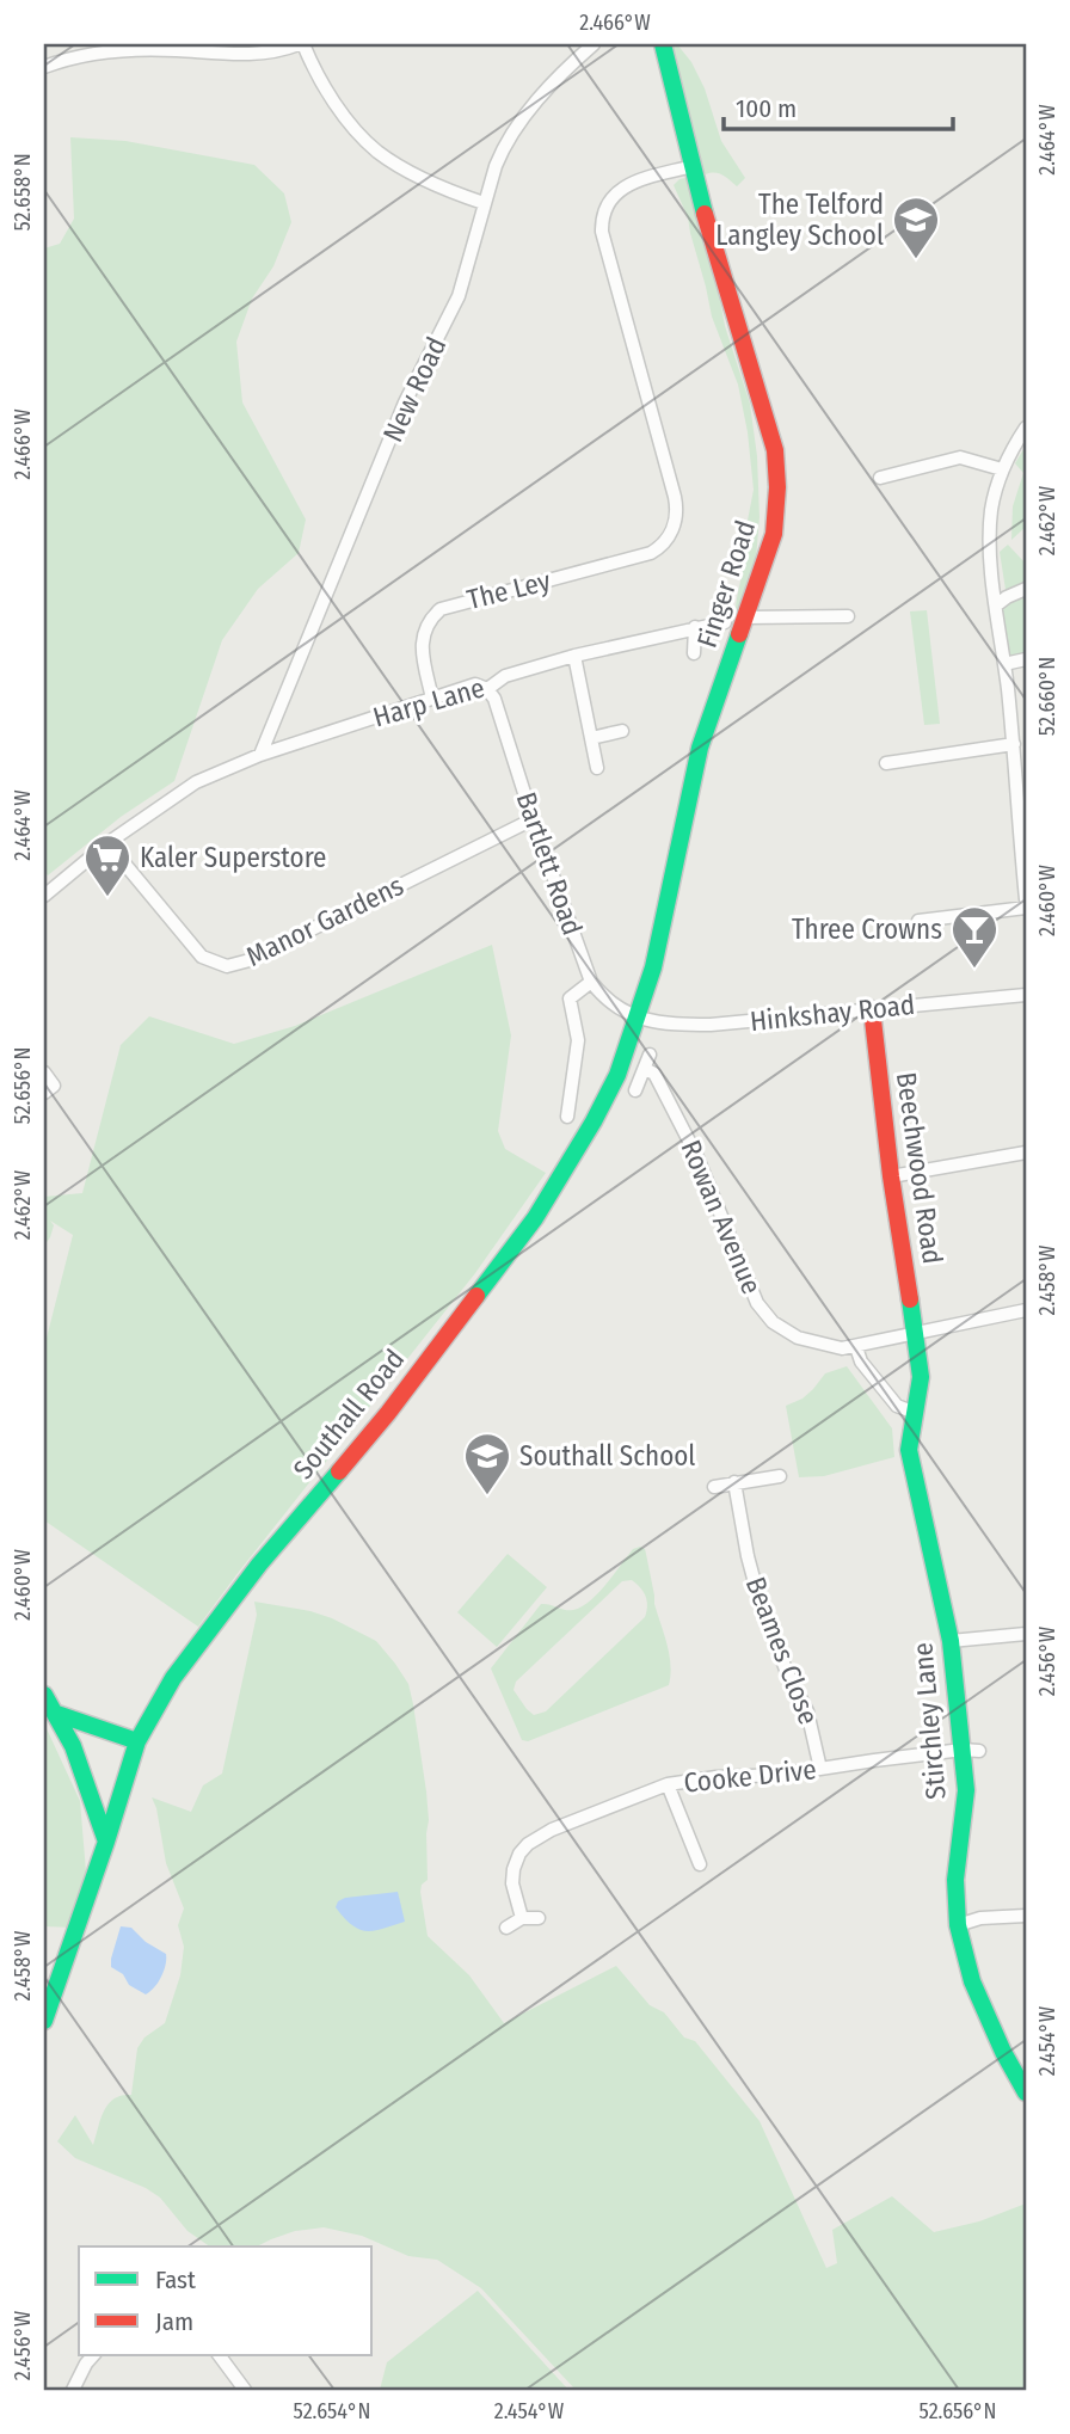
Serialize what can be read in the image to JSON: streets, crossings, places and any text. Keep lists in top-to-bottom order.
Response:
{
  "streets": {
    "main road": [
      "Finger Road",
      "Beechwood Road",
      "Southall Road",
      "Stirchley Lane"
    ],
    "street": [
      "New Road",
      "The Ley",
      "Harp Lane",
      "Bartlett Road",
      "Manor Gardens",
      "Hinkshay Road",
      "Rowan Avenue",
      "Beames Close",
      "Cooke Drive"
    ]
  },
  "crossings": [
    ["New Road", "Harp Lane"],
    ["Finger Road", "The Ley"],
    ["Finger Road", "Bartlett Road"],
    ["Finger Road", "Hinkshay Road"],
    ["Finger Road", "Southall Road"],
    ["The Ley", "Harp Lane"],
    ["Harp Lane", "Bartlett Road"],
    ["Harp Lane", "Manor Gardens"],
    ["Bartlett Road", "Manor Gardens"],
    ["Bartlett Road", "Hinkshay Road"],
    ["Bartlett Road", "Southall Road"],
    ["Hinkshay Road", "Beechwood Road"],
    ["Hinkshay Road", "Southall Road"],
    ["Beechwood Road", "Rowan Avenue"],
    ["Beechwood Road", "Stirchley Lane"],
    ["Rowan Avenue", "Stirchley Lane"],
    ["Beames Close", "Cooke Drive"],
    ["Stirchley Lane", "Cooke Drive"]
  ],
  "places": {
    "school or university": ["The Telford Langley School", "Southall School"],
    "supermarket": ["Kaler Superstore"],
    "bar": ["Three Crowns"]
  },
  "legend": ["Fast", "Jam"],
  "scale_bar": "100 m",
  "coordinates": [
    "2.466°W",
    "2.464°W",
    "52.658°N",
    "2.462°W",
    "52.660°N",
    "2.460°W",
    "52.656°N",
    "2.458°W",
    "2.456°W",
    "2.454°W",
    "52.654°N"
  ]
}
